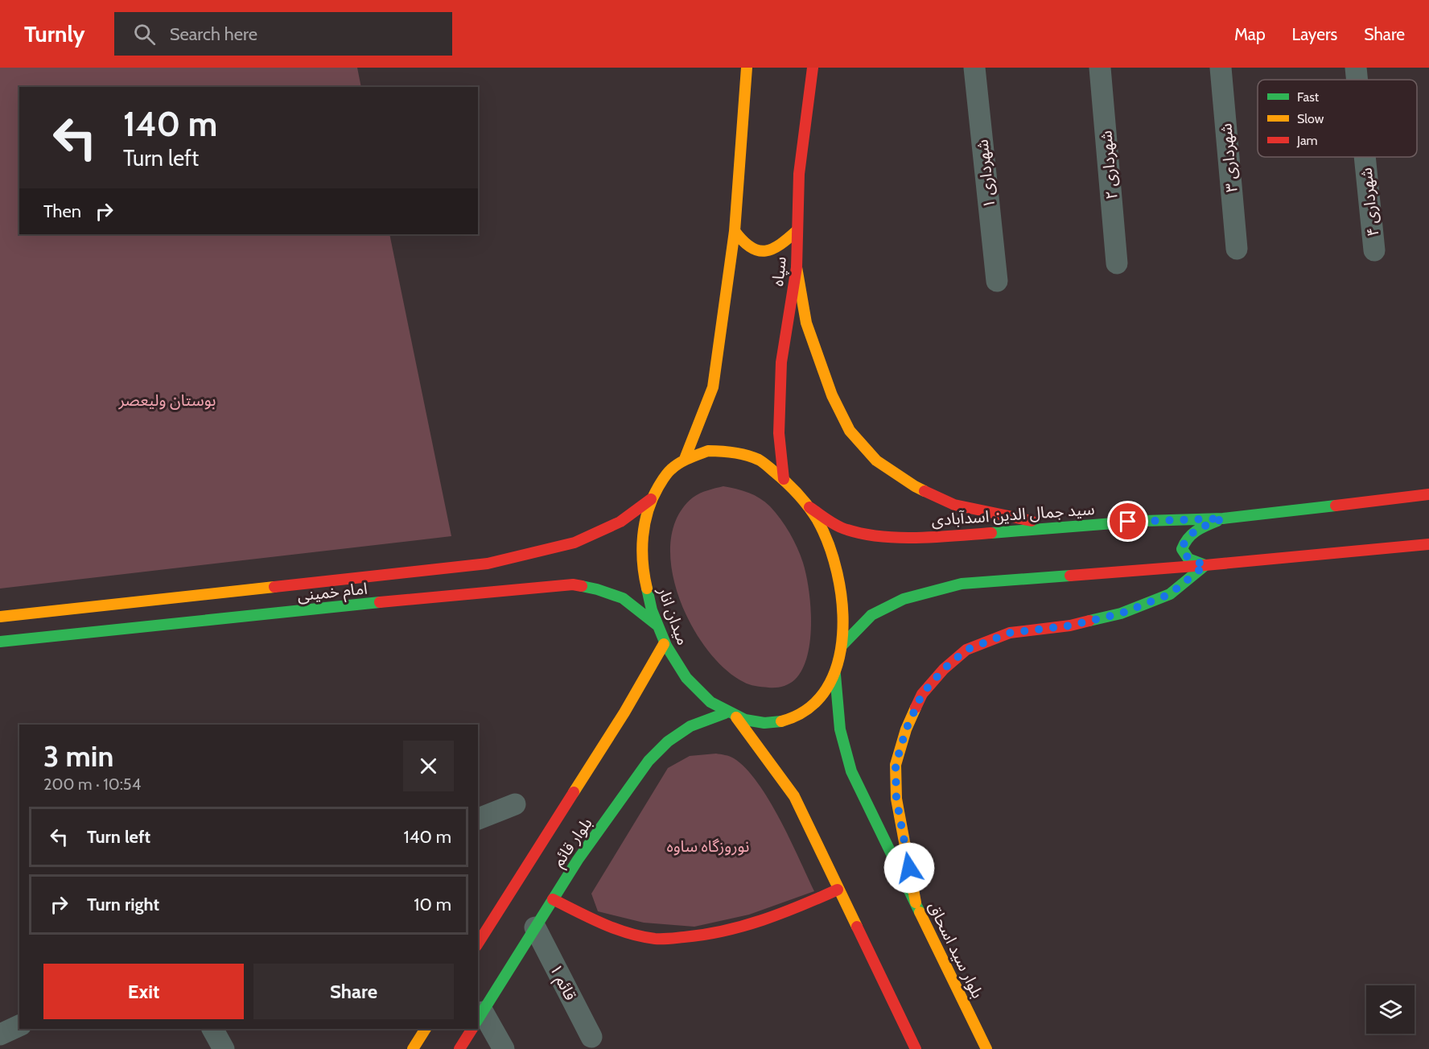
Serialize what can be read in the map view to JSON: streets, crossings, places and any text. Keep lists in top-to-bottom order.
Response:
{
  "streets": {
    "main road": [
      "سپاه",
      "سید جمال الدین اسدآبادی",
      "امام خمینی",
      "میدان انار",
      "بلوار قائم",
      "بلوار سید اسحاق"
    ],
    "street": [
      "شهرداری ۳",
      "شهرداری ۲",
      "شهرداری ۱",
      "شهرداری ۴",
      "قائم ۱"
    ]
  },
  "crossings": [
    ["سپاه", "میدان انار"],
    ["سید جمال الدین اسدآبادی", "میدان انار"],
    ["امام خمینی", "میدان انار"],
    ["میدان انار", "بلوار قائم"],
    ["میدان انار", "بلوار سید اسحاق"],
    ["بلوار قائم", "قائم ۱"]
  ],
  "parks": ["بوستان ولیعصر", "نوروزگاه ساوه"],
  "legend": ["Fast", "Slow", "Jam"],
  "page": {
    "header": "Turnly",
    "search": "Search here",
    "nav": ["Map", "Layers", "Share"],
    "turn": ["140 m", "Turn left"],
    "then": "Then",
    "heading": ["3 min", "200 m · 10:54"],
    "list": [
      {
        "name": "Turn left",
        "value": "140 m"
      },
      {
        "name": "Turn right",
        "value": "10 m"
      }
    ],
    "buttons": ["Exit", "Share"]
  }
}
